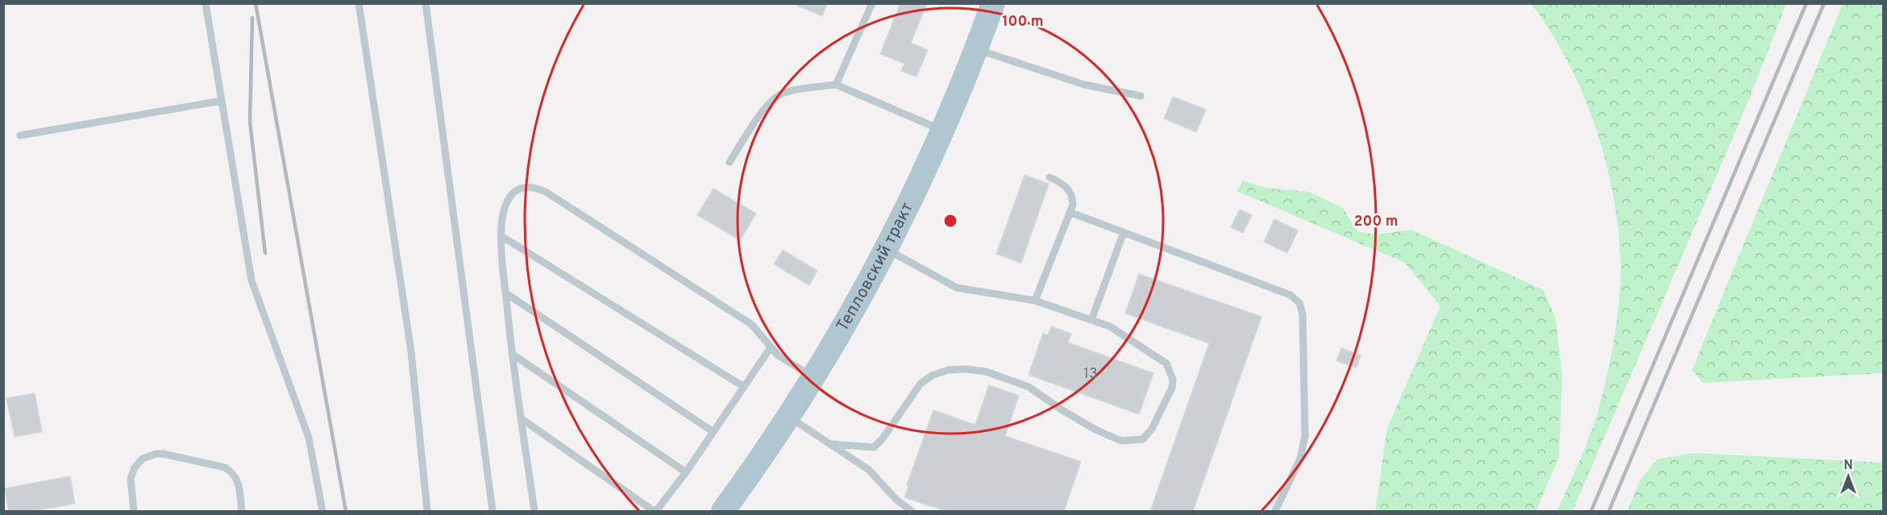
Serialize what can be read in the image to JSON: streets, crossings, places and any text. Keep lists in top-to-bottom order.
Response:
{
  "streets": {
    "main road": ["Тепловский тракт"]
  },
  "house_numbers": ["13"],
  "north": "top",
  "rings": ["100 m", "200 m"]
}
